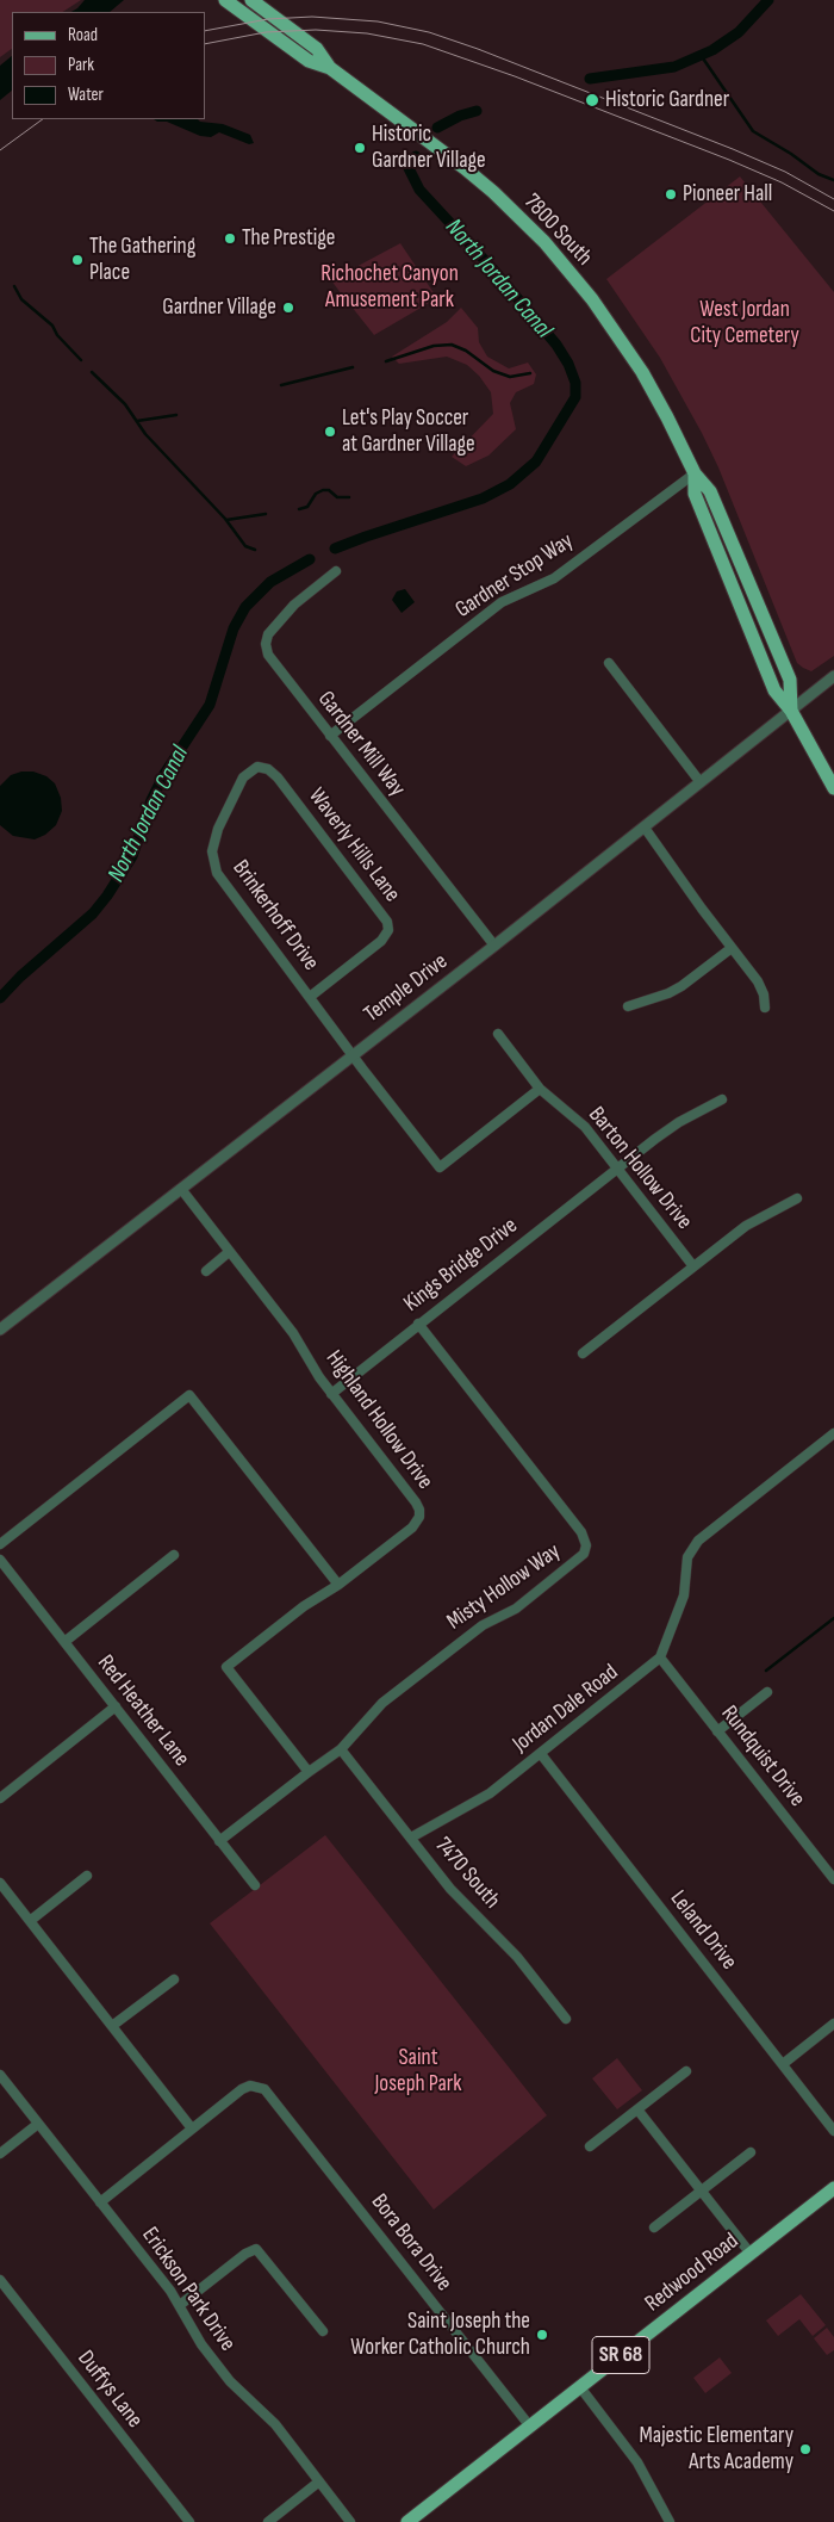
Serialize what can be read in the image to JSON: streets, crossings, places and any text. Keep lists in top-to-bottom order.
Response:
{
  "streets": {
    "main road": ["7800 South", "Redwood Road", "SR 68"],
    "street": [
      "Gardner Stop Way",
      "Gardner Mill Way",
      "Waverly Hills Lane",
      "Brinkerhoff Drive",
      "Temple Drive",
      "Barton Hollow Drive",
      "Kings Bridge Drive",
      "Highland Hollow Drive",
      "Misty Hollow Way",
      "Jordan Dale Road",
      "Red Heather Lane",
      "Rundquist Drive",
      "7470 South",
      "Leland Drive",
      "Bora Bora Drive",
      "Erickson Park Drive",
      "Duffys Lane"
    ]
  },
  "crossings": [
    ["7800 South", "Gardner Stop Way"],
    ["7800 South", "Temple Drive"],
    ["Gardner Stop Way", "Gardner Mill Way"],
    ["Gardner Mill Way", "Temple Drive"],
    ["Waverly Hills Lane", "Brinkerhoff Drive"],
    ["Brinkerhoff Drive", "Temple Drive"],
    ["Temple Drive", "Highland Hollow Drive"],
    ["Barton Hollow Drive", "Kings Bridge Drive"],
    ["Kings Bridge Drive", "Highland Hollow Drive"],
    ["Kings Bridge Drive", "Misty Hollow Way"],
    ["Misty Hollow Way", "7470 South"],
    ["Jordan Dale Road", "Rundquist Drive"],
    ["Jordan Dale Road", "7470 South"],
    ["Jordan Dale Road", "Leland Drive"],
    ["Bora Bora Drive", "Redwood Road"]
  ],
  "water": ["North Jordan Canal"],
  "parks": ["Richochet Canyon Amusement Park", "West Jordan City Cemetery", "Saint Joseph Park"],
  "places": [
    "Historic Gardner",
    "Historic Gardner Village",
    "Pioneer Hall",
    "The Prestige",
    "The Gathering Place",
    "Gardner Village",
    "Let's Play Soccer at Gardner Village",
    "Saint Joseph the Worker Catholic Church",
    "Majestic Elementary Arts Academy"
  ],
  "legend": ["Road", "Park", "Water"]
}
